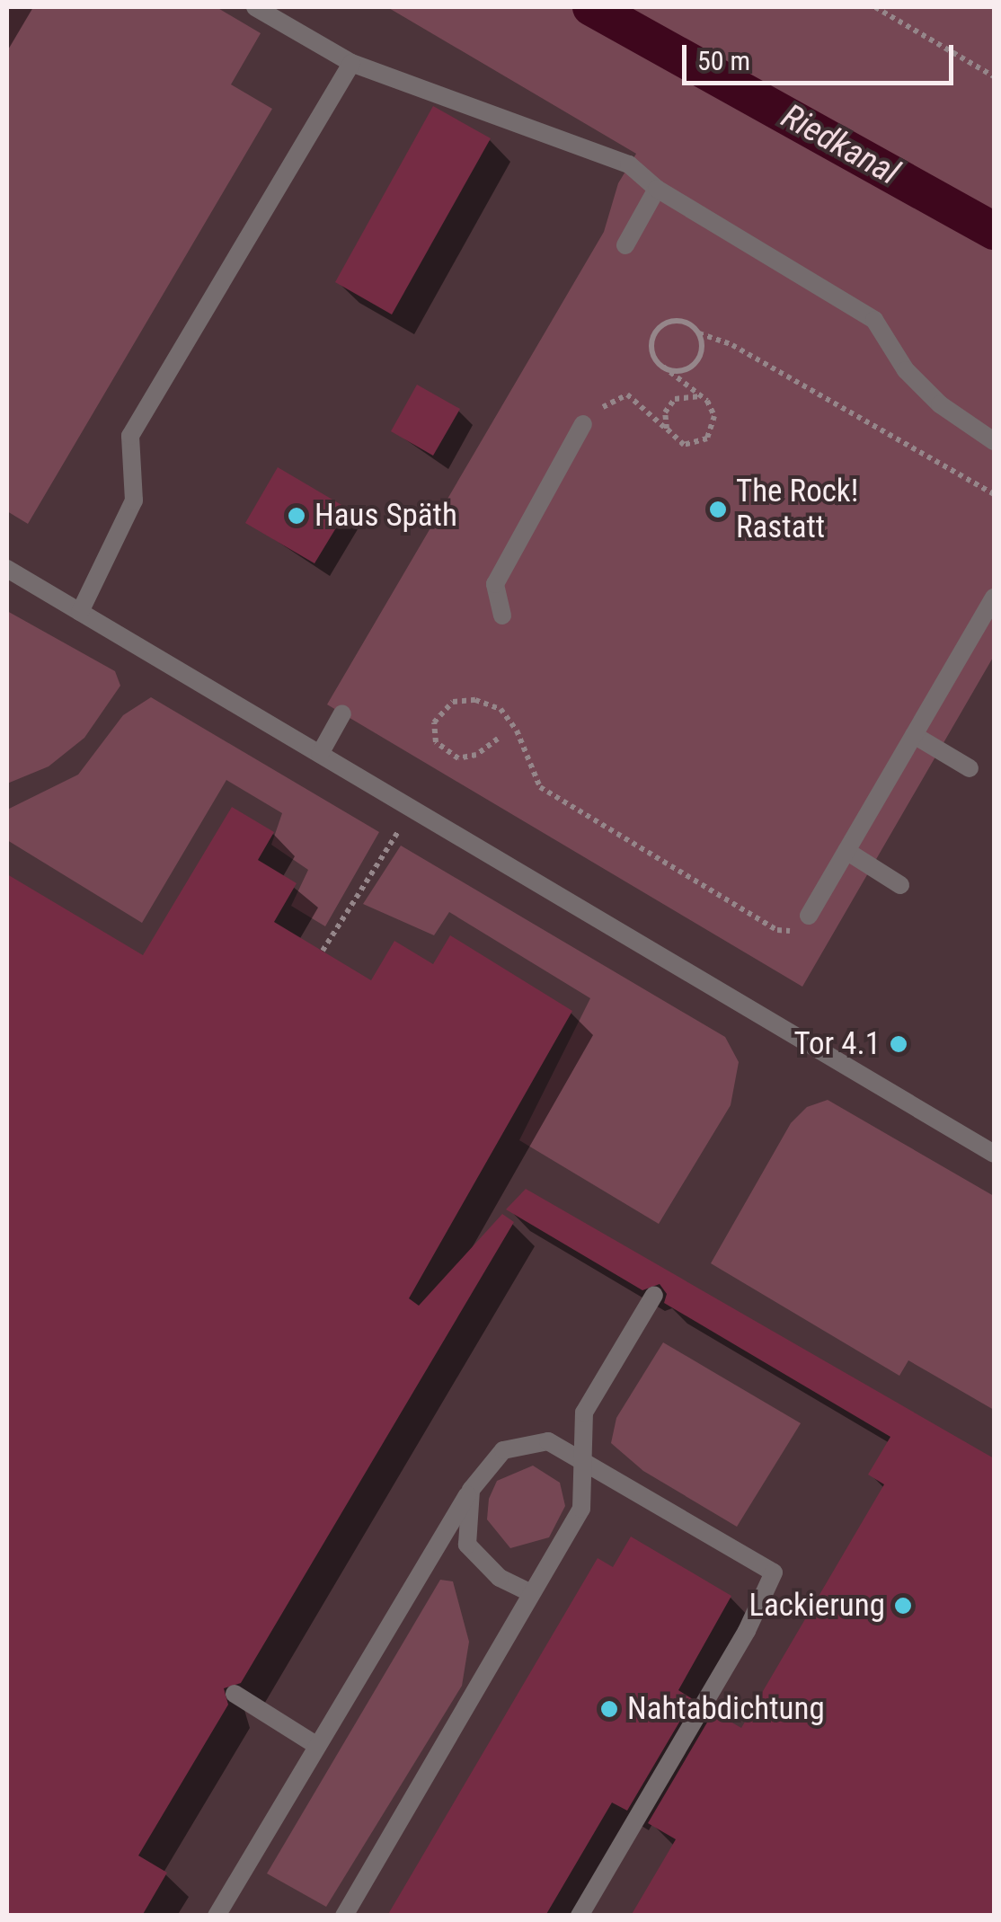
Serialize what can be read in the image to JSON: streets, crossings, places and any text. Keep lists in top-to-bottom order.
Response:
{
  "water": ["Riedkanal"],
  "places": [
    "The Rock! Rastatt",
    "Haus Späth",
    "Tor 4.1",
    "Lackierung",
    "Nahtabdichtung"
  ],
  "scale_bar": "50 m"
}
